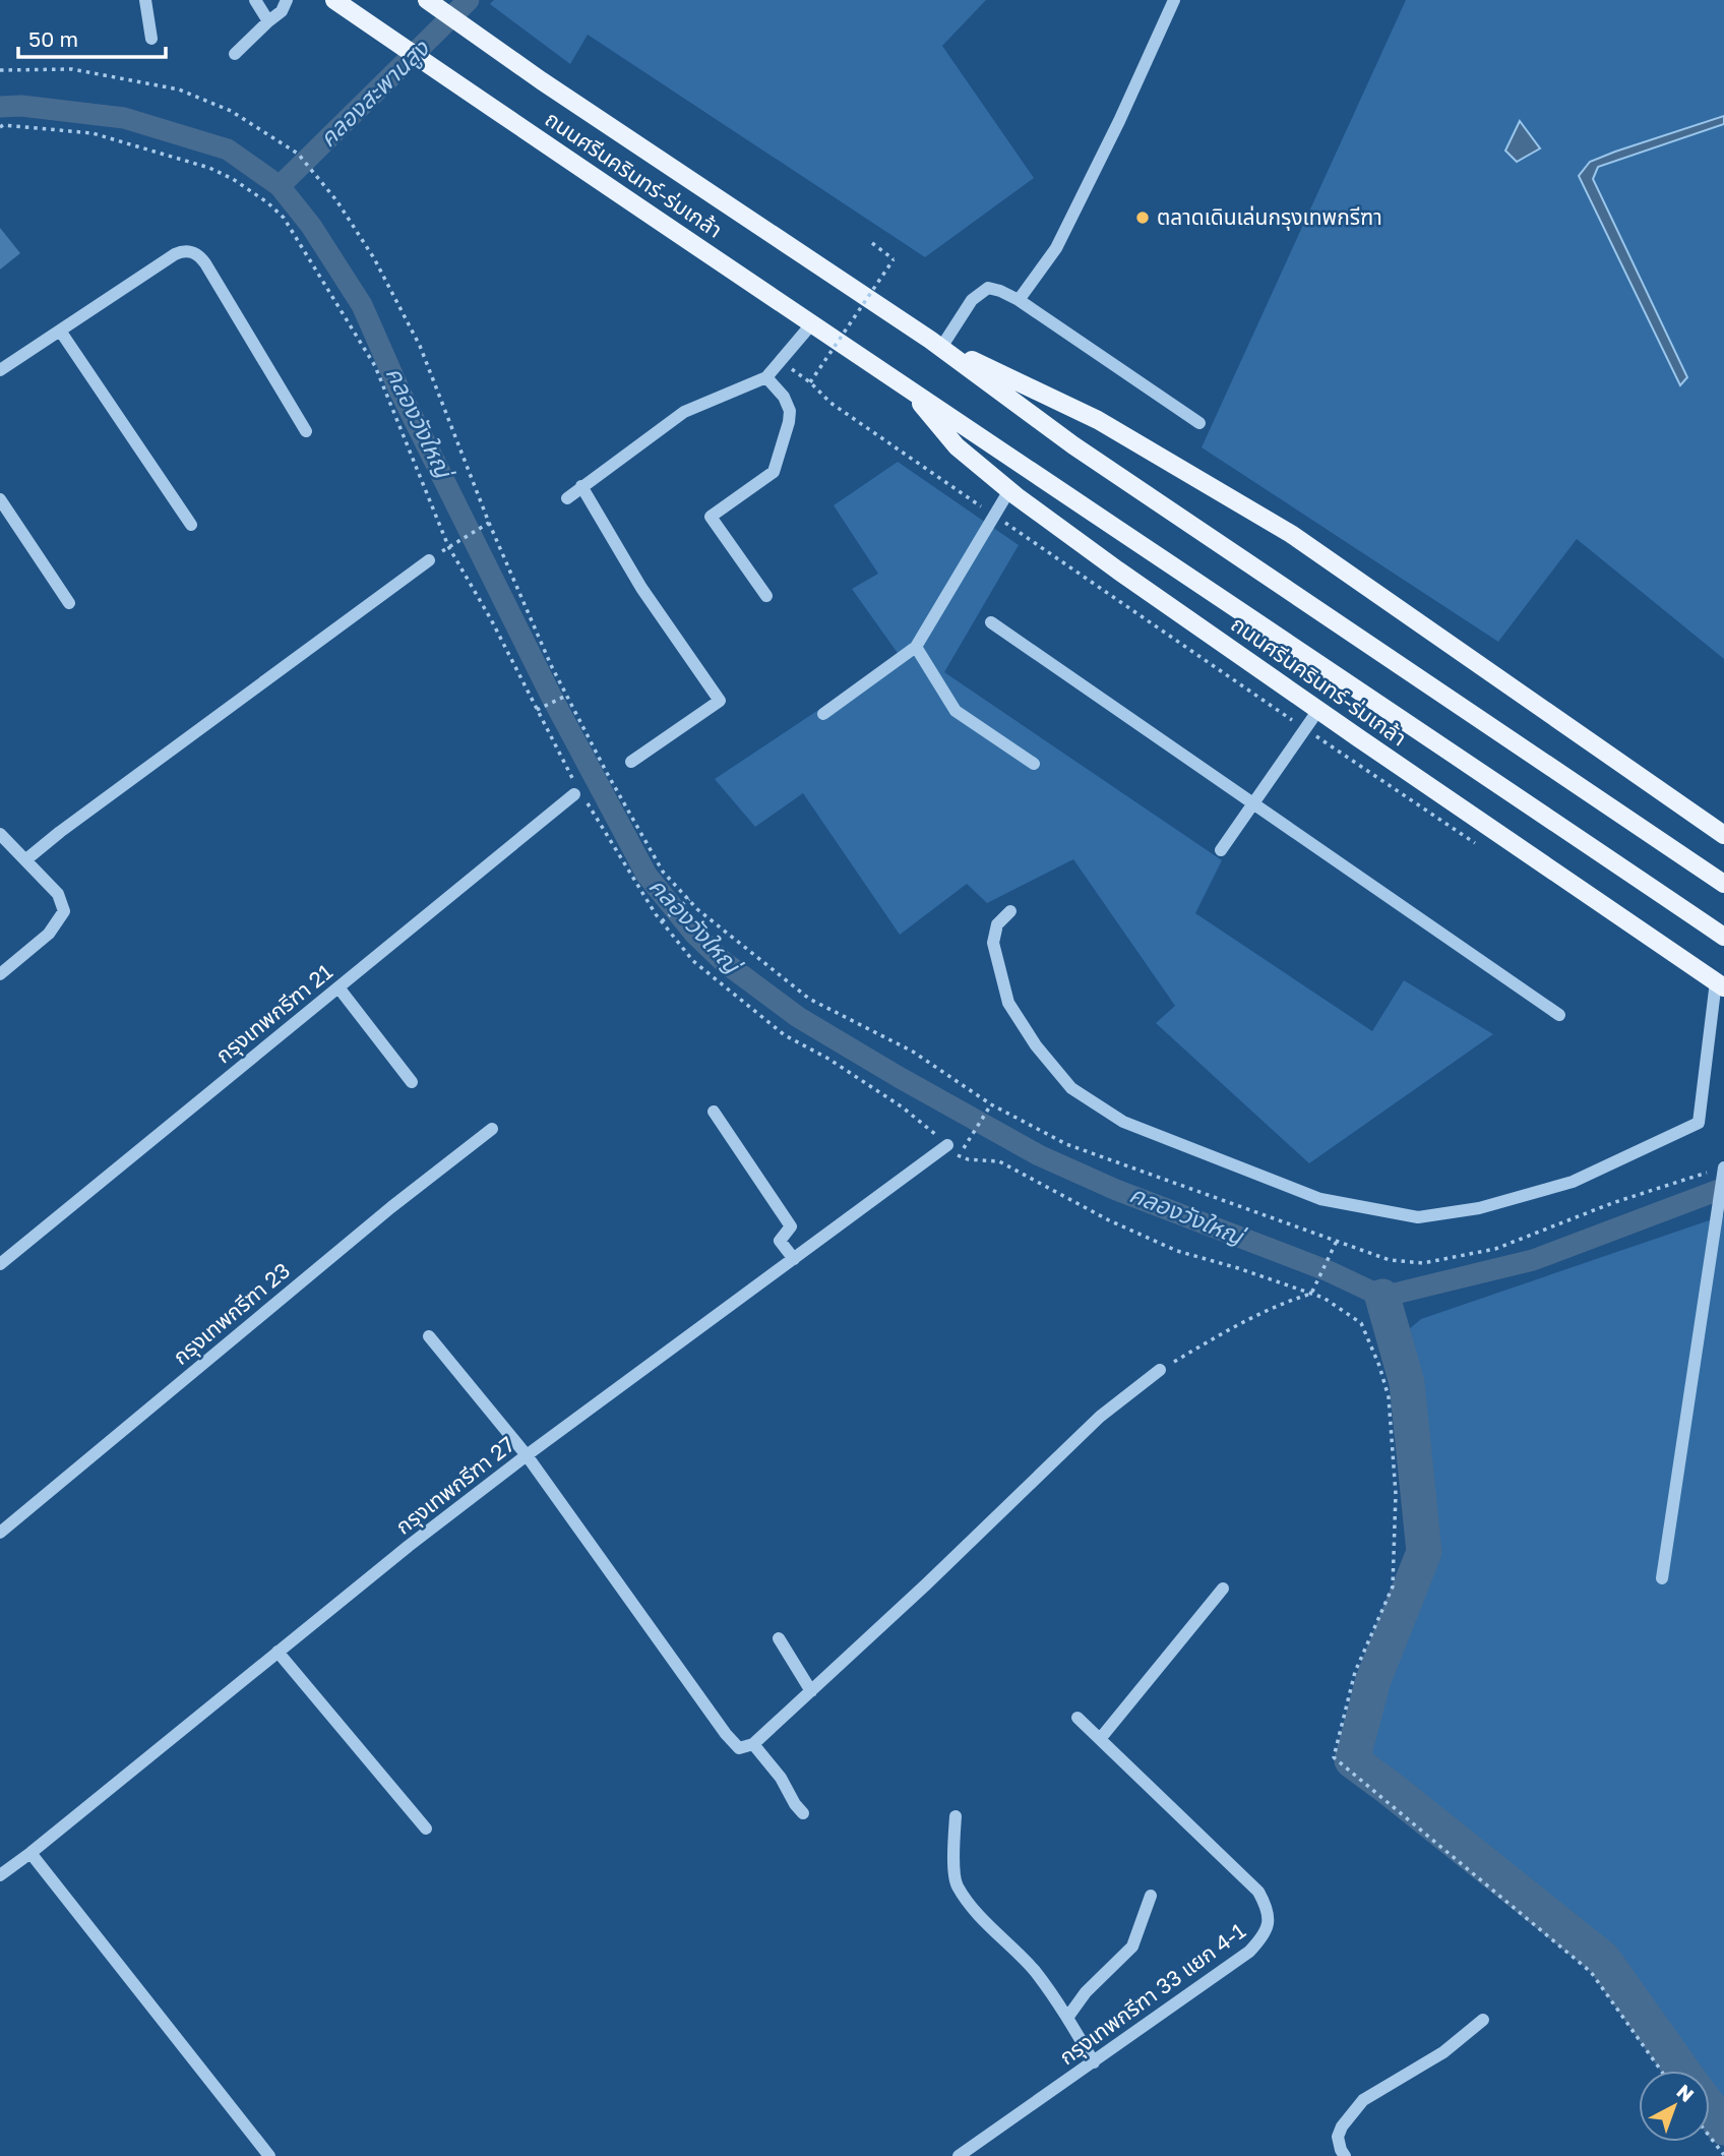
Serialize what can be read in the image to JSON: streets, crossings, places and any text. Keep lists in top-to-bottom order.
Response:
{
  "streets": {
    "main road": ["ถนนศรีนครินทร์-ร่มเกล้า"],
    "street": [
      "กรุงเทพกรีฑา 21",
      "กรุงเทพกรีฑา 23",
      "กรุงเทพกรีฑา 27",
      "กรุงเทพกรีฑา 33 แยก 4-1"
    ]
  },
  "water": ["คลองสะพานสูง", "คลองวังใหญ่"],
  "places": ["ตลาดเดินเล่นกรุงเทพกรีฑา"],
  "scale_bar": "50 m",
  "north": "top right"
}
